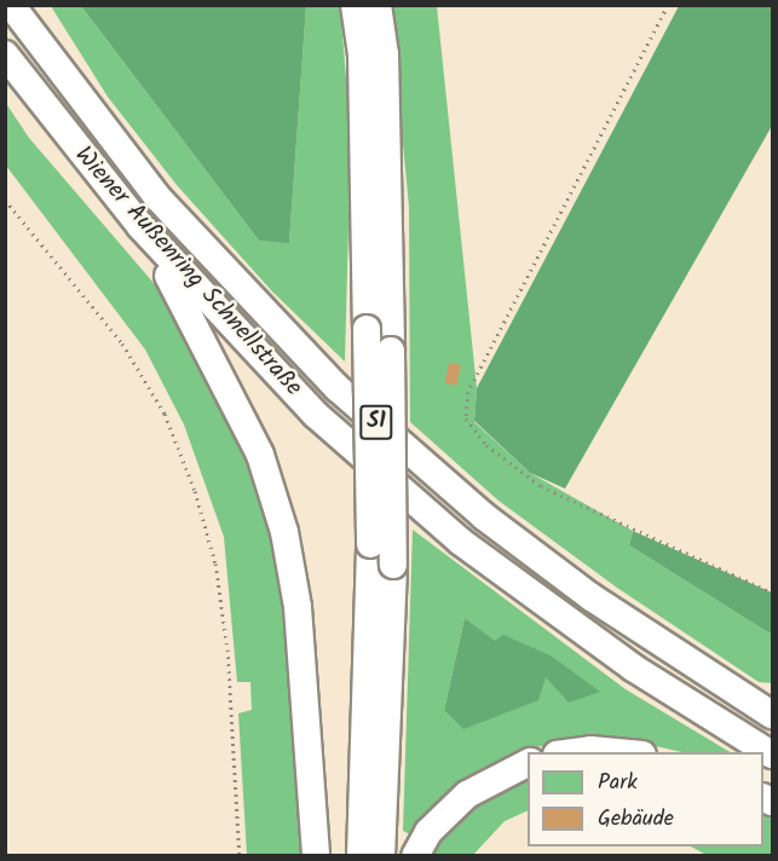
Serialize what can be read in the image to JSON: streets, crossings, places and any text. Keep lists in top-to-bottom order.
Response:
{
  "streets": {
    "highway": ["Wiener Außenring Schnellstraße", "S1"]
  },
  "legend": ["Park", "Gebäude"]
}
